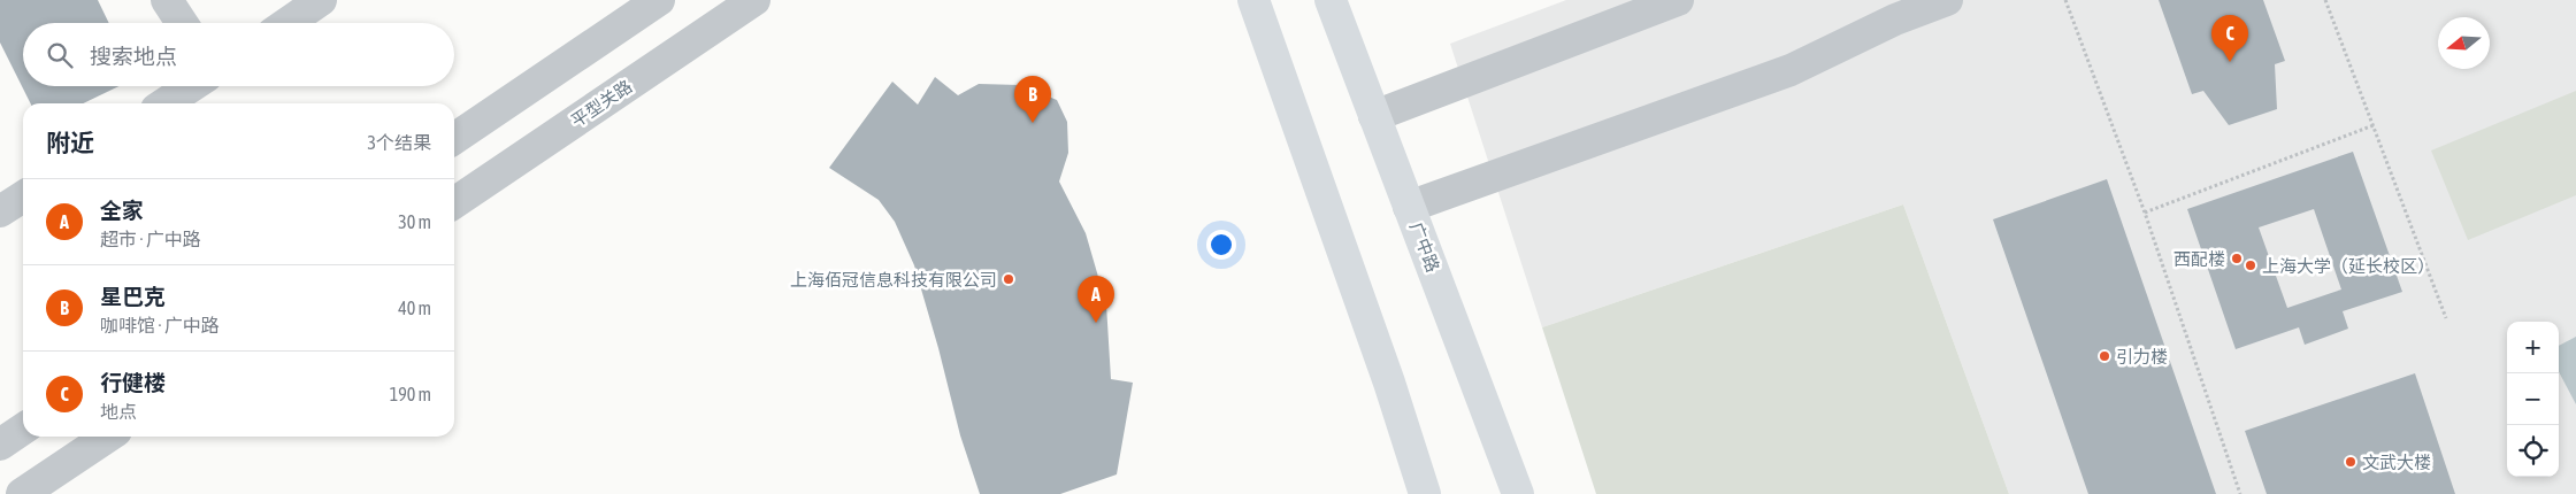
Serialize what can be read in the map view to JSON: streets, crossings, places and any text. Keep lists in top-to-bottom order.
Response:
{
  "streets": {
    "main road": ["广中路"],
    "street": ["平型关路"]
  },
  "places": [
    "西配楼",
    "上海大学（延长校区）",
    "上海佰冠信息科技有限公司",
    "引力楼",
    "文武大楼"
  ],
  "north": "left",
  "page": {
    "pins": ["C", "B", "A"],
    "search": "搜索地点",
    "heading": ["附近", "3个结果"],
    "list": [
      {
        "mark": "A",
        "name": "全家",
        "note": "超市 · 广中路",
        "value": "30 m"
      },
      {
        "mark": "B",
        "name": "星巴克",
        "note": "咖啡馆 · 广中路",
        "value": "40 m"
      },
      {
        "mark": "C",
        "name": "行健楼",
        "note": "地点",
        "value": "190 m"
      }
    ],
    "map_buttons": ["+", "−"]
  }
}
